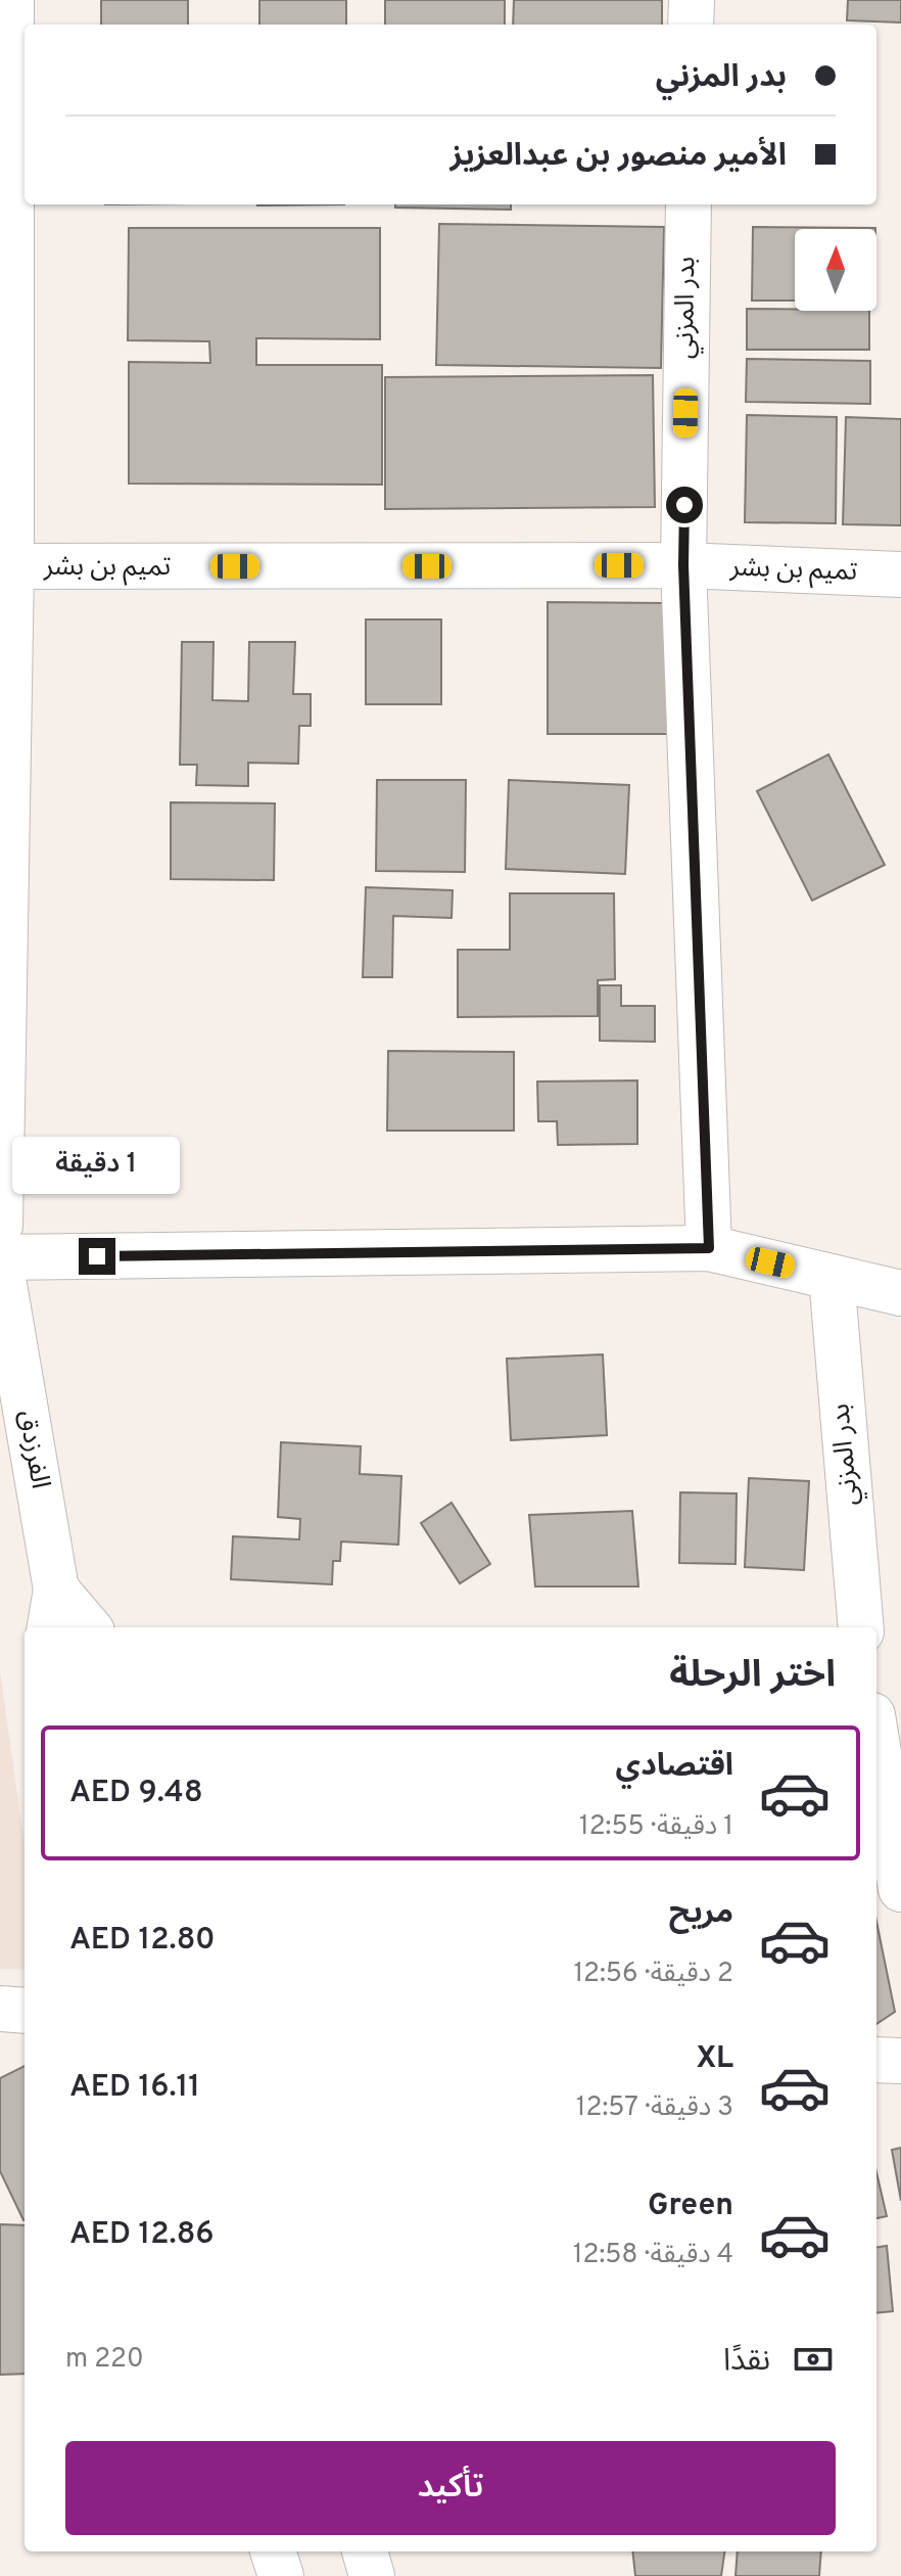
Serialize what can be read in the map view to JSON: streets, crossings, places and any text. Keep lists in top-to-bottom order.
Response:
{
  "streets": {
    "street": ["بدر المزني", "تميم بن بشر", "الفرزدق"]
  },
  "crossings": [
    ["بدر المزني", "تميم بن بشر"]
  ],
  "north": "top",
  "page": {
    "banner": ["بدر المزني", "الأمير منصور بن عبدالعزيز"],
    "bubble": "1 دقيقة",
    "heading": "اختر الرحلة",
    "list": [
      {
        "name": "اقتصادي",
        "note": "1 دقيقة · 12:55",
        "value": "AED 9.48"
      },
      {
        "name": "مريح",
        "note": "2 دقيقة · 12:56",
        "value": "AED 12.80"
      },
      {
        "name": "XL",
        "note": "3 دقيقة · 12:57",
        "value": "AED 16.11"
      },
      {
        "name": "Green",
        "note": "4 دقيقة · 12:58",
        "value": "AED 12.86"
      }
    ],
    "pay": ["نقدًا", "220 m"],
    "buttons": "تأكيد"
  }
}
